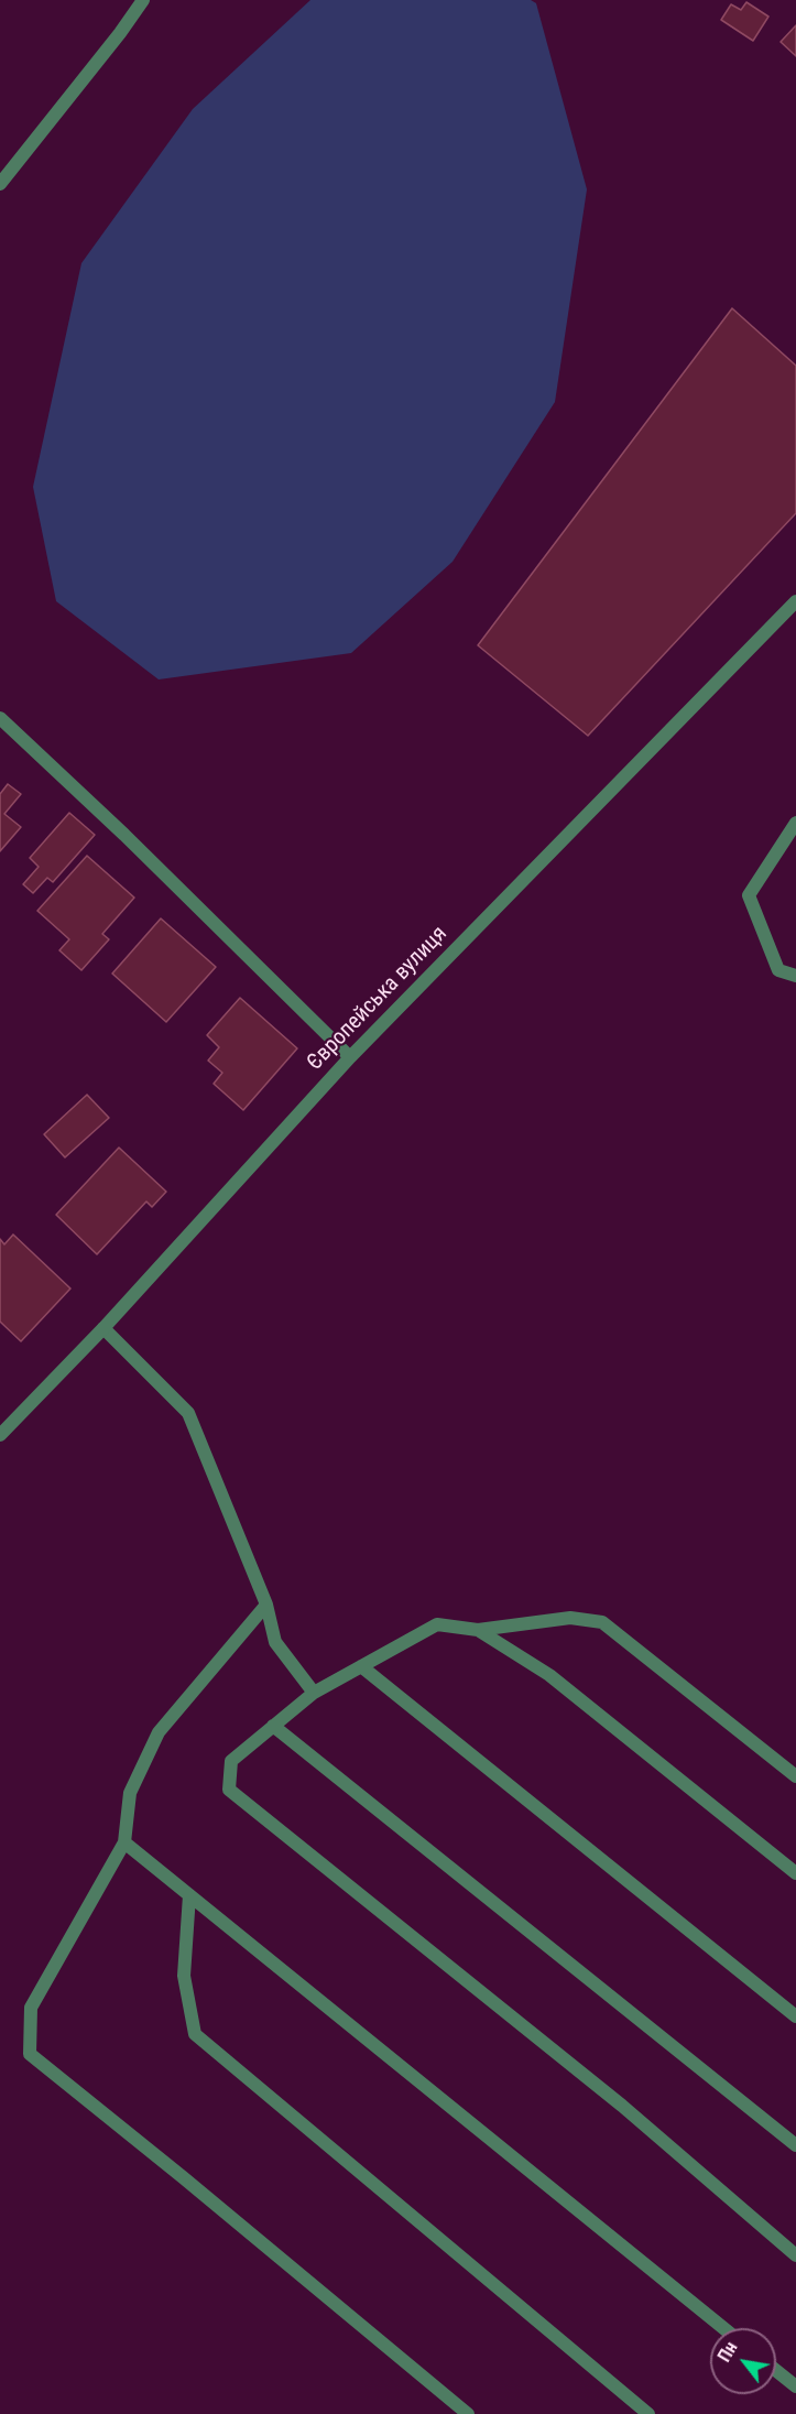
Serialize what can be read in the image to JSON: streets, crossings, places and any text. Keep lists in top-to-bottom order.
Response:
{
  "streets": {
    "street": ["Європейська вулиця"]
  },
  "north": "top left"
}
